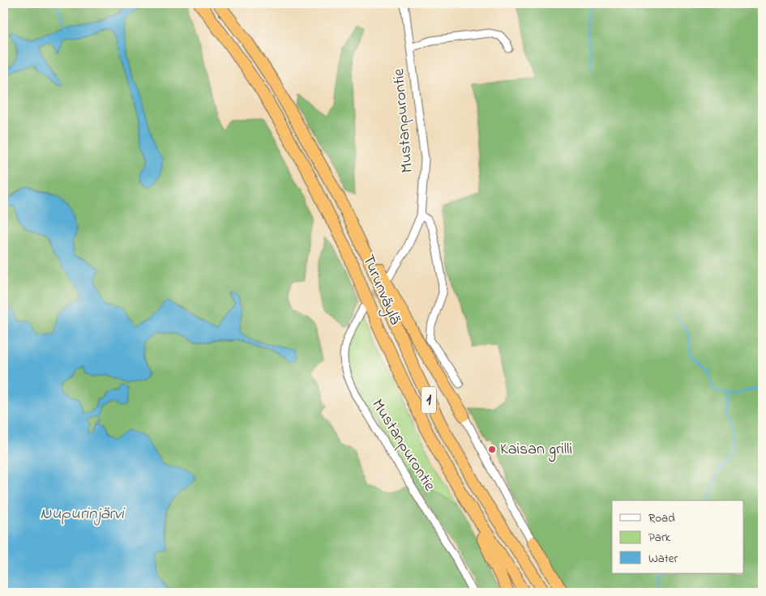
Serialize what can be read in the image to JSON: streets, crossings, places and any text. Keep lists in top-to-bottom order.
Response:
{
  "streets": {
    "highway": ["Turunväylä", "1"],
    "street": ["Mustanpurontie"]
  },
  "water": ["Nupurinjärvi"],
  "places": ["Kaisan grilli"],
  "legend": ["Road", "Park", "Water"]
}
